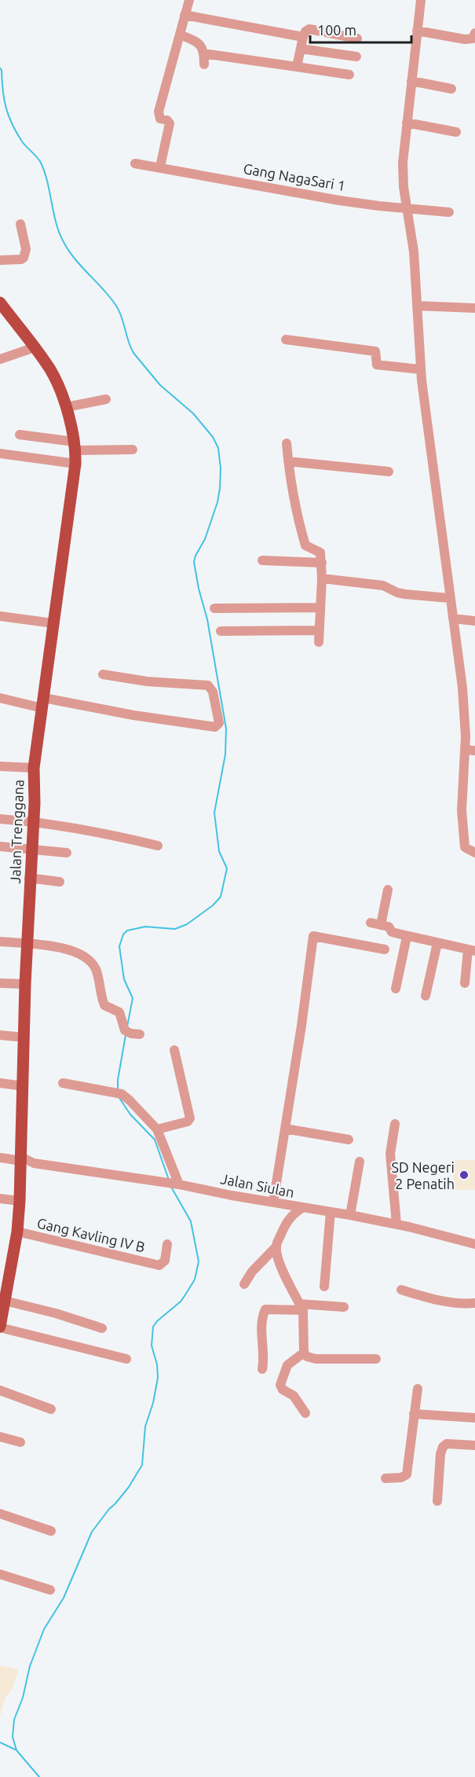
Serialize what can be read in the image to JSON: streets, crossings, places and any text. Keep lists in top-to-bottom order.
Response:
{
  "streets": {
    "main road": ["Jalan Trenggana"],
    "street": ["Gang NagaSari 1", "Jalan Siulan", "Gang Kavling IV B"]
  },
  "crossings": [
    ["Jalan Trenggana", "Jalan Siulan"],
    ["Jalan Trenggana", "Gang Kavling IV B"]
  ],
  "places": ["SD Negeri 2 Penatih"],
  "scale_bar": "100 m"
}
